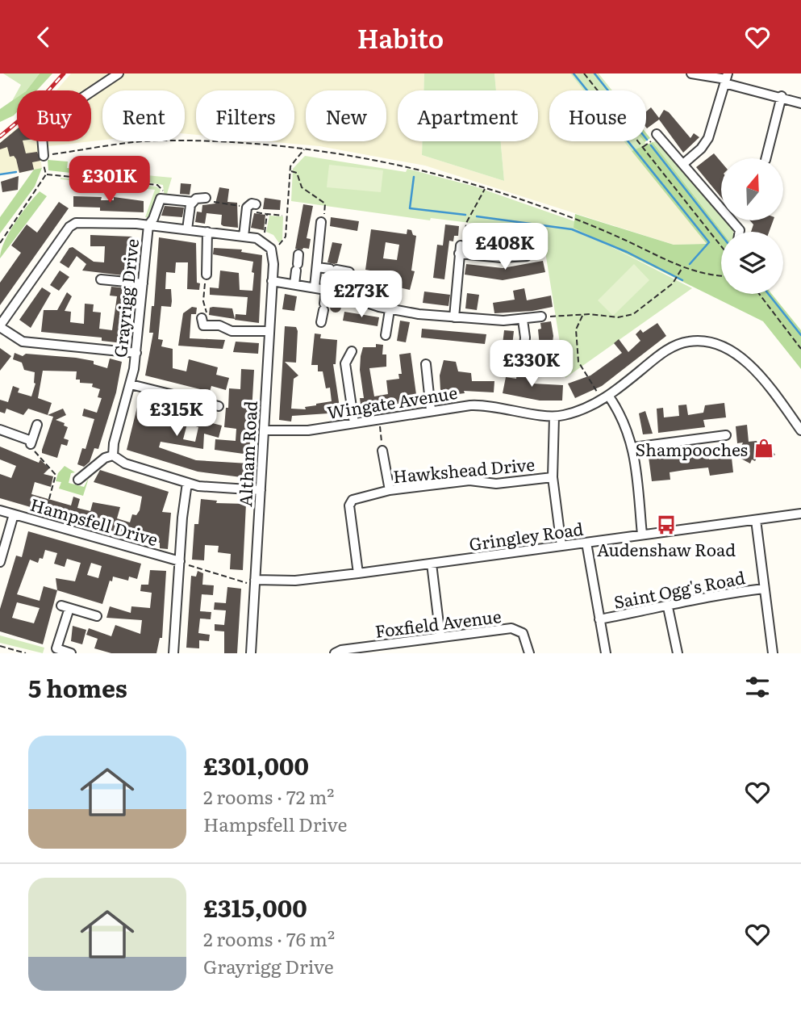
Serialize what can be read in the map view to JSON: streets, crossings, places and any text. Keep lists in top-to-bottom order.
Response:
{
  "streets": {
    "street": [
      "Grayrigg Drive",
      "Wingate Avenue",
      "Altham Road",
      "Hawkshead Drive",
      "Hampsfell Drive",
      "Gringley Road",
      "Saint Ogg's Road",
      "Foxfield Avenue"
    ]
  },
  "crossings": [
    ["Wingate Avenue", "Altham Road"],
    ["Altham Road", "Gringley Road"],
    ["Hawkshead Drive", "Gringley Road"]
  ],
  "places": {
    "shop": ["Shampooches"],
    "bus stop": ["Audenshaw Road"]
  },
  "north": "top",
  "page": {
    "header": "Habito",
    "chip": [
      "Buy",
      "Rent",
      "Filters",
      "New",
      "Apartment",
      "House"
    ],
    "price": [
      "£301K",
      "£408K",
      "£273K",
      "£330K",
      "£315K"
    ],
    "heading": "5 homes",
    "list": [
      {
        "name": "£301,000",
        "note": "2 rooms · 72 m² · Hampsfell Drive"
      },
      {
        "name": "£315,000",
        "note": "2 rooms · 76 m² · Grayrigg Drive"
      }
    ]
  }
}
